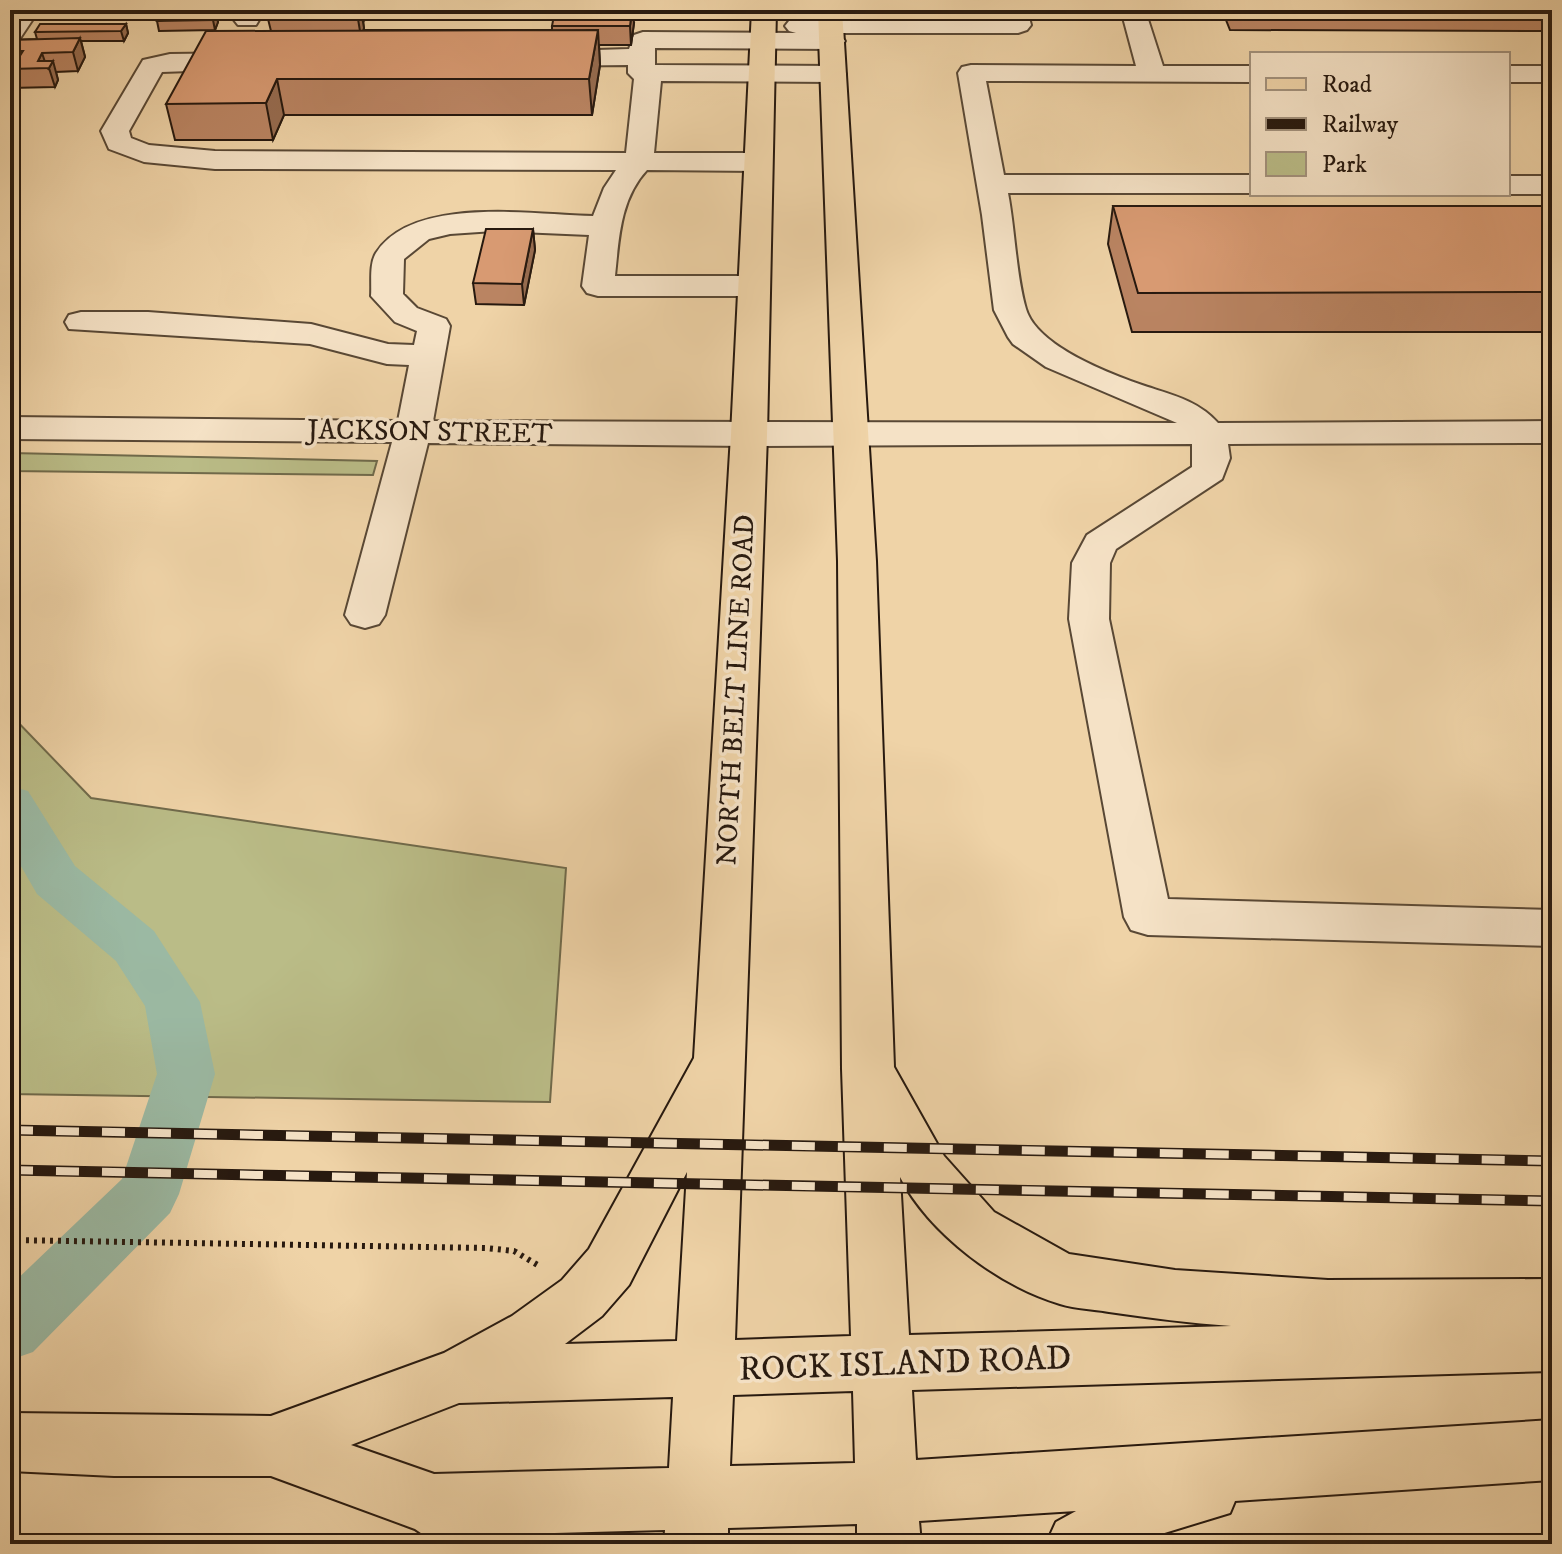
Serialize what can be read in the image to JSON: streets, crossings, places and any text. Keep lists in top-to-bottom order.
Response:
{
  "streets": {
    "main road": ["NORTH BELT LINE ROAD", "ROCK ISLAND ROAD"],
    "street": ["JACKSON STREET"]
  },
  "crossings": [
    ["JACKSON STREET", "NORTH BELT LINE ROAD"],
    ["NORTH BELT LINE ROAD", "ROCK ISLAND ROAD"]
  ],
  "legend": ["Road", "Railway", "Park"]
}
